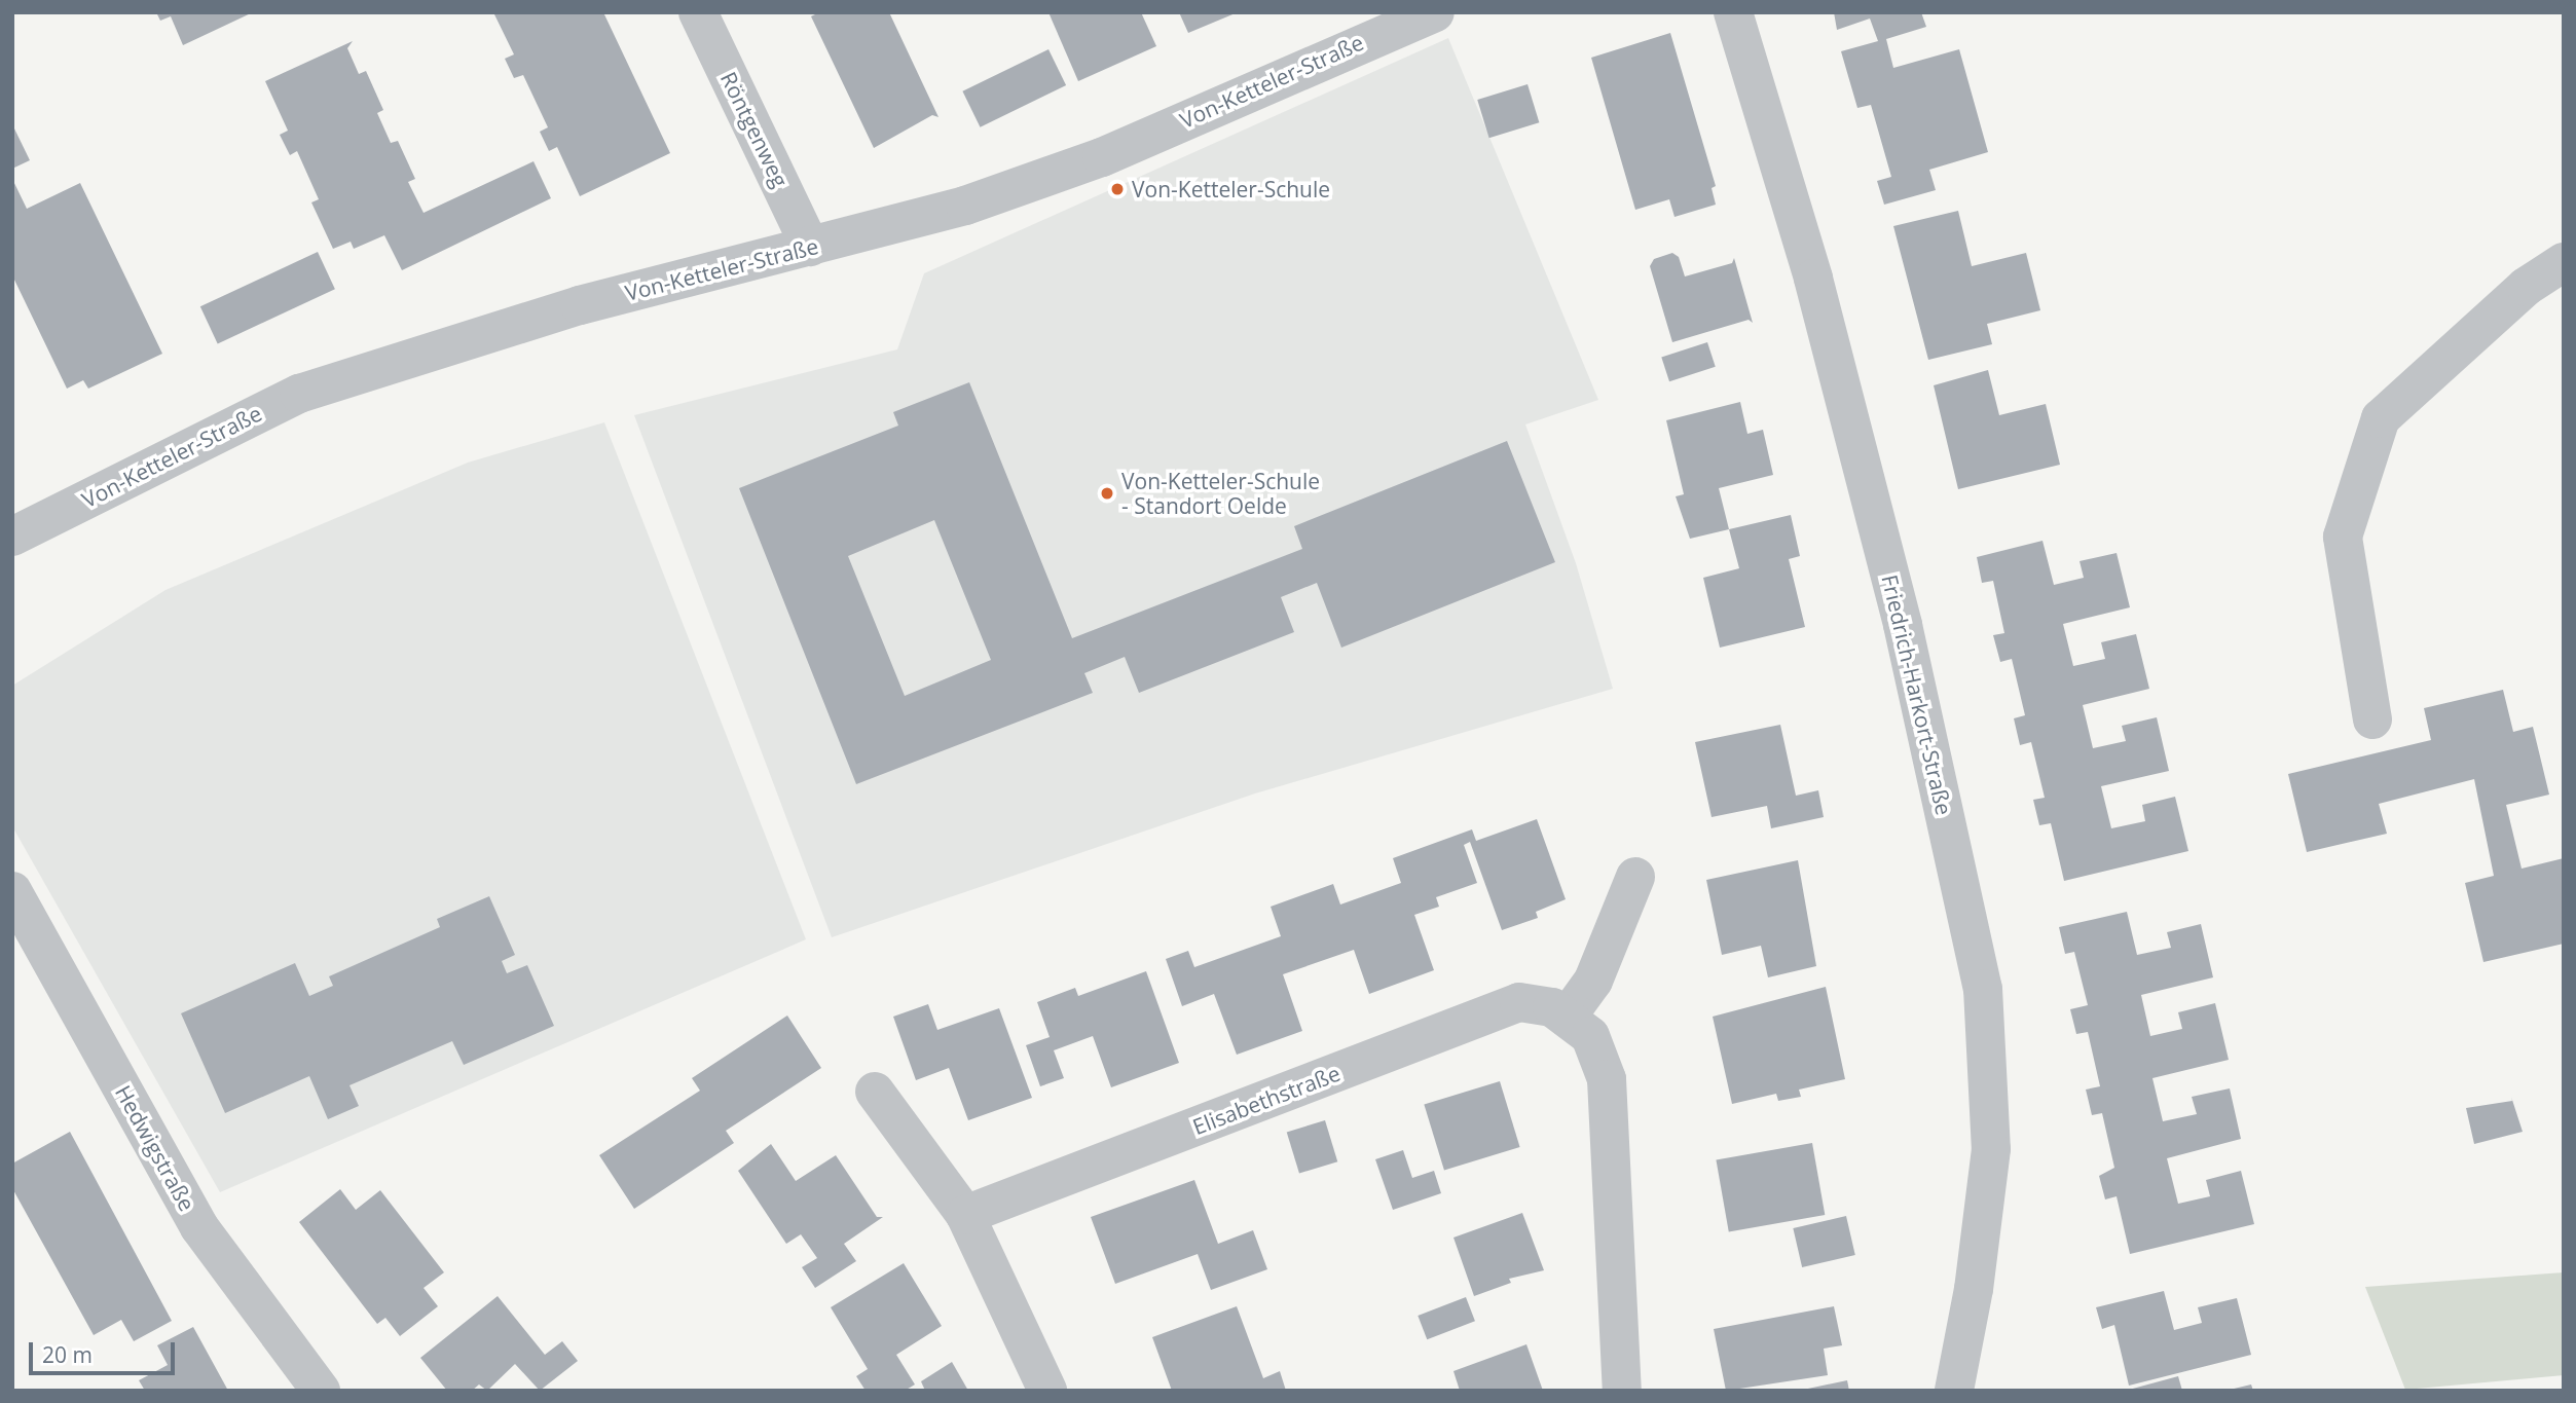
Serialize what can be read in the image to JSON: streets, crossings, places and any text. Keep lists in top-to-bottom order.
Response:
{
  "streets": {
    "street": [
      "Von-Ketteler-Straße",
      "Röntgenweg",
      "Friedrich-Harkort-Straße",
      "Elisabethstraße",
      "Hedwigstraße"
    ]
  },
  "crossings": [
    ["Von-Ketteler-Straße", "Röntgenweg"]
  ],
  "places": ["Von-Ketteler-Schule", "Von-Ketteler-Schule - Standort Oelde"],
  "scale_bar": "20 m"
}
